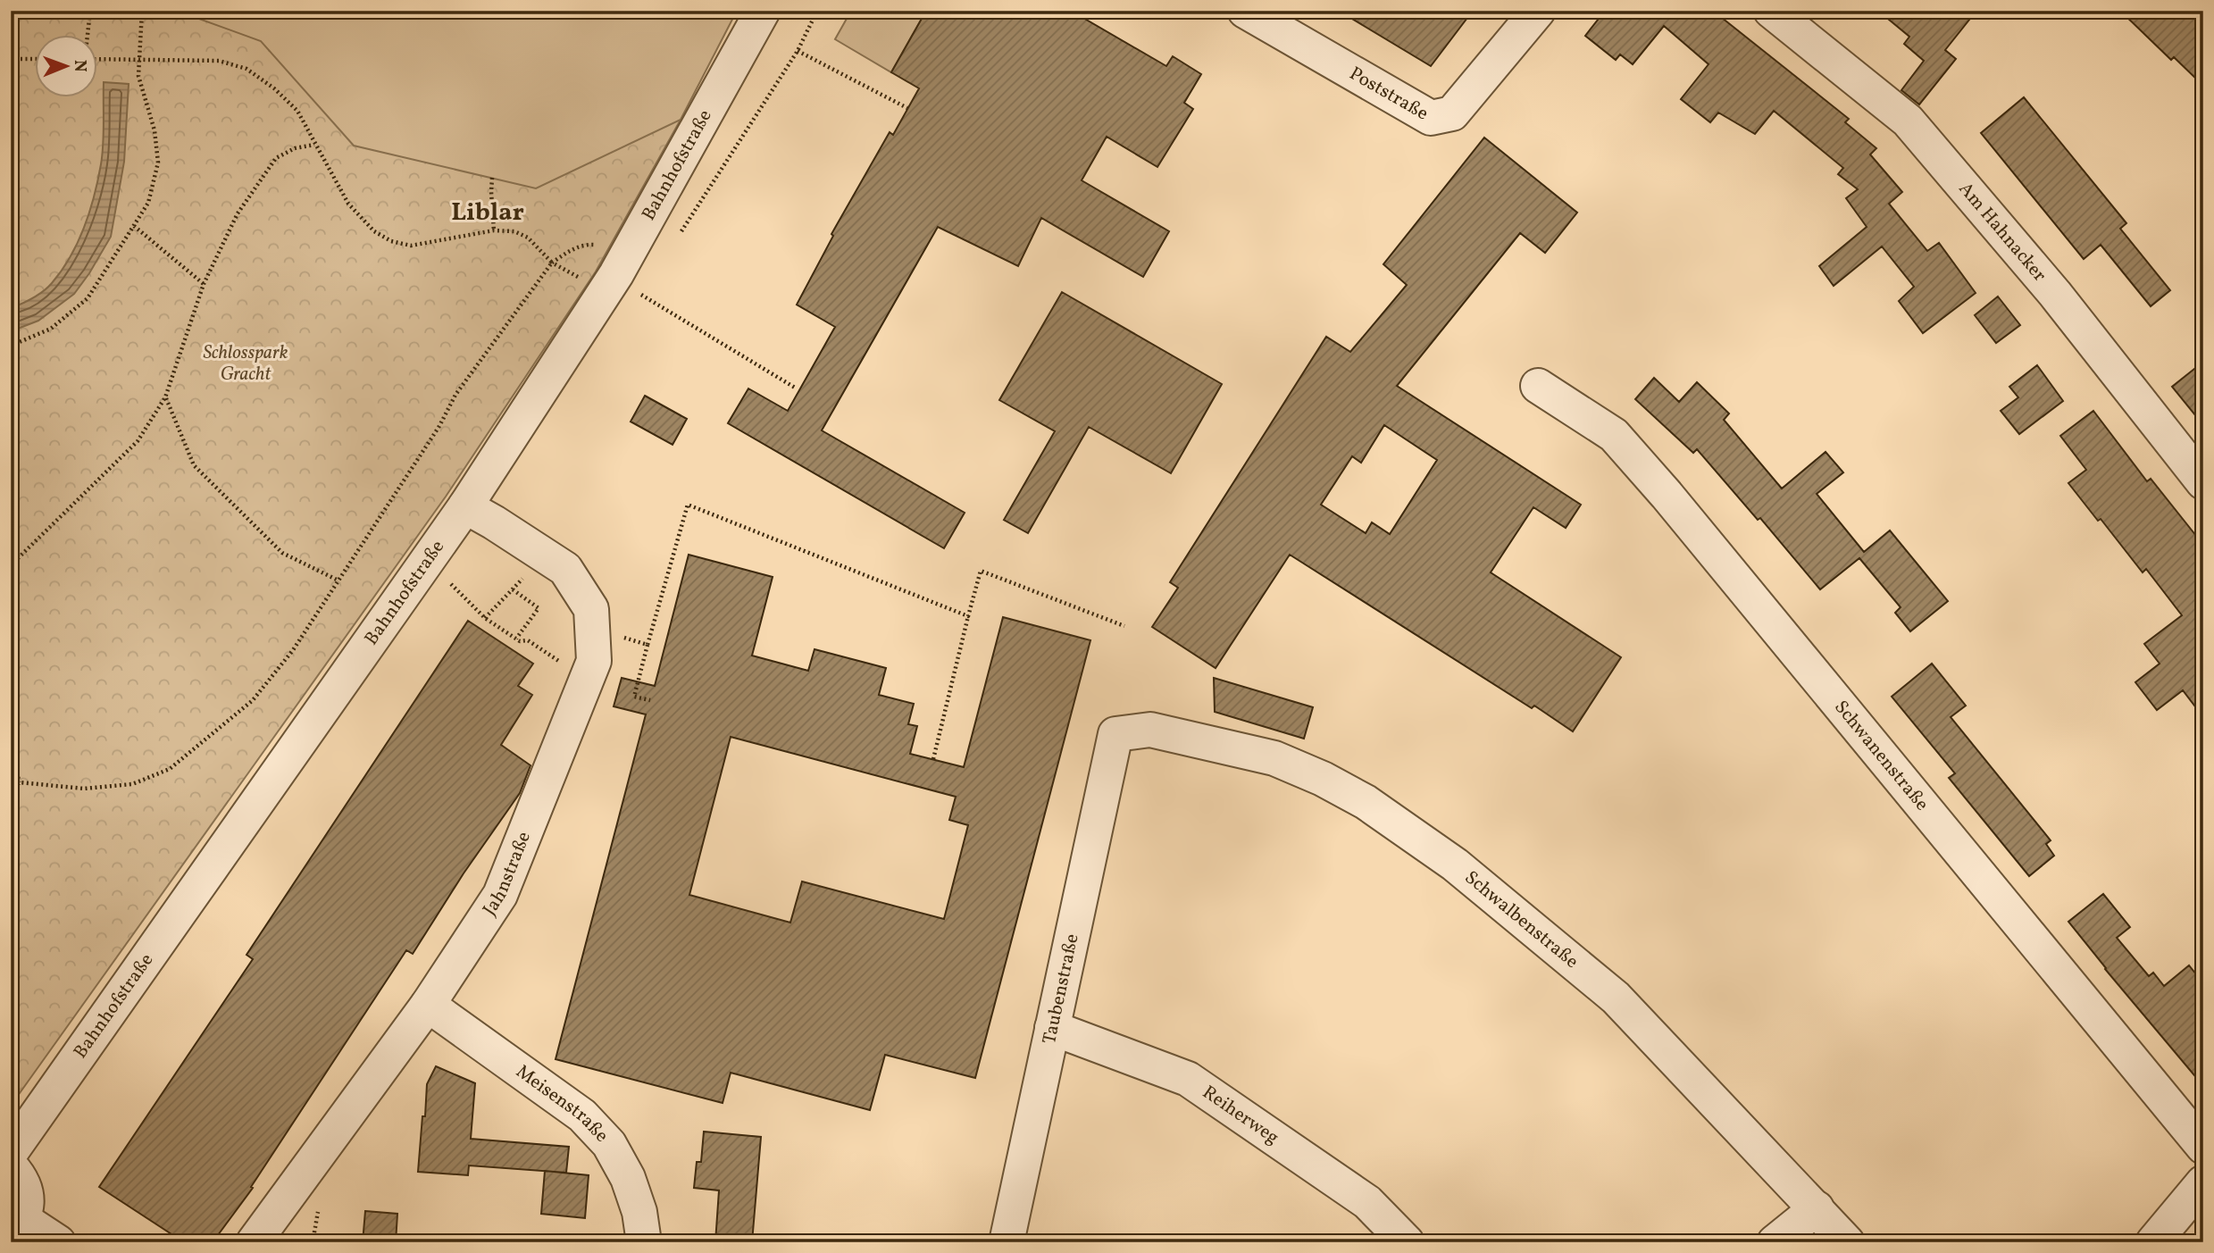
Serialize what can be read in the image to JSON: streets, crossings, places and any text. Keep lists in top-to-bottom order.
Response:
{
  "streets": {
    "street": [
      "Poststraße",
      "Bahnhofstraße",
      "Am Hahnacker",
      "Schwanenstraße",
      "Jahnstraße",
      "Schwalbenstraße",
      "Taubenstraße",
      "Meisenstraße",
      "Reiherweg"
    ]
  },
  "crossings": [
    ["Bahnhofstraße", "Jahnstraße"],
    ["Jahnstraße", "Meisenstraße"],
    ["Schwalbenstraße", "Taubenstraße"],
    ["Taubenstraße", "Reiherweg"]
  ],
  "districts": ["Liblar"],
  "parks": ["Schlosspark Gracht"],
  "north": "right"
}
